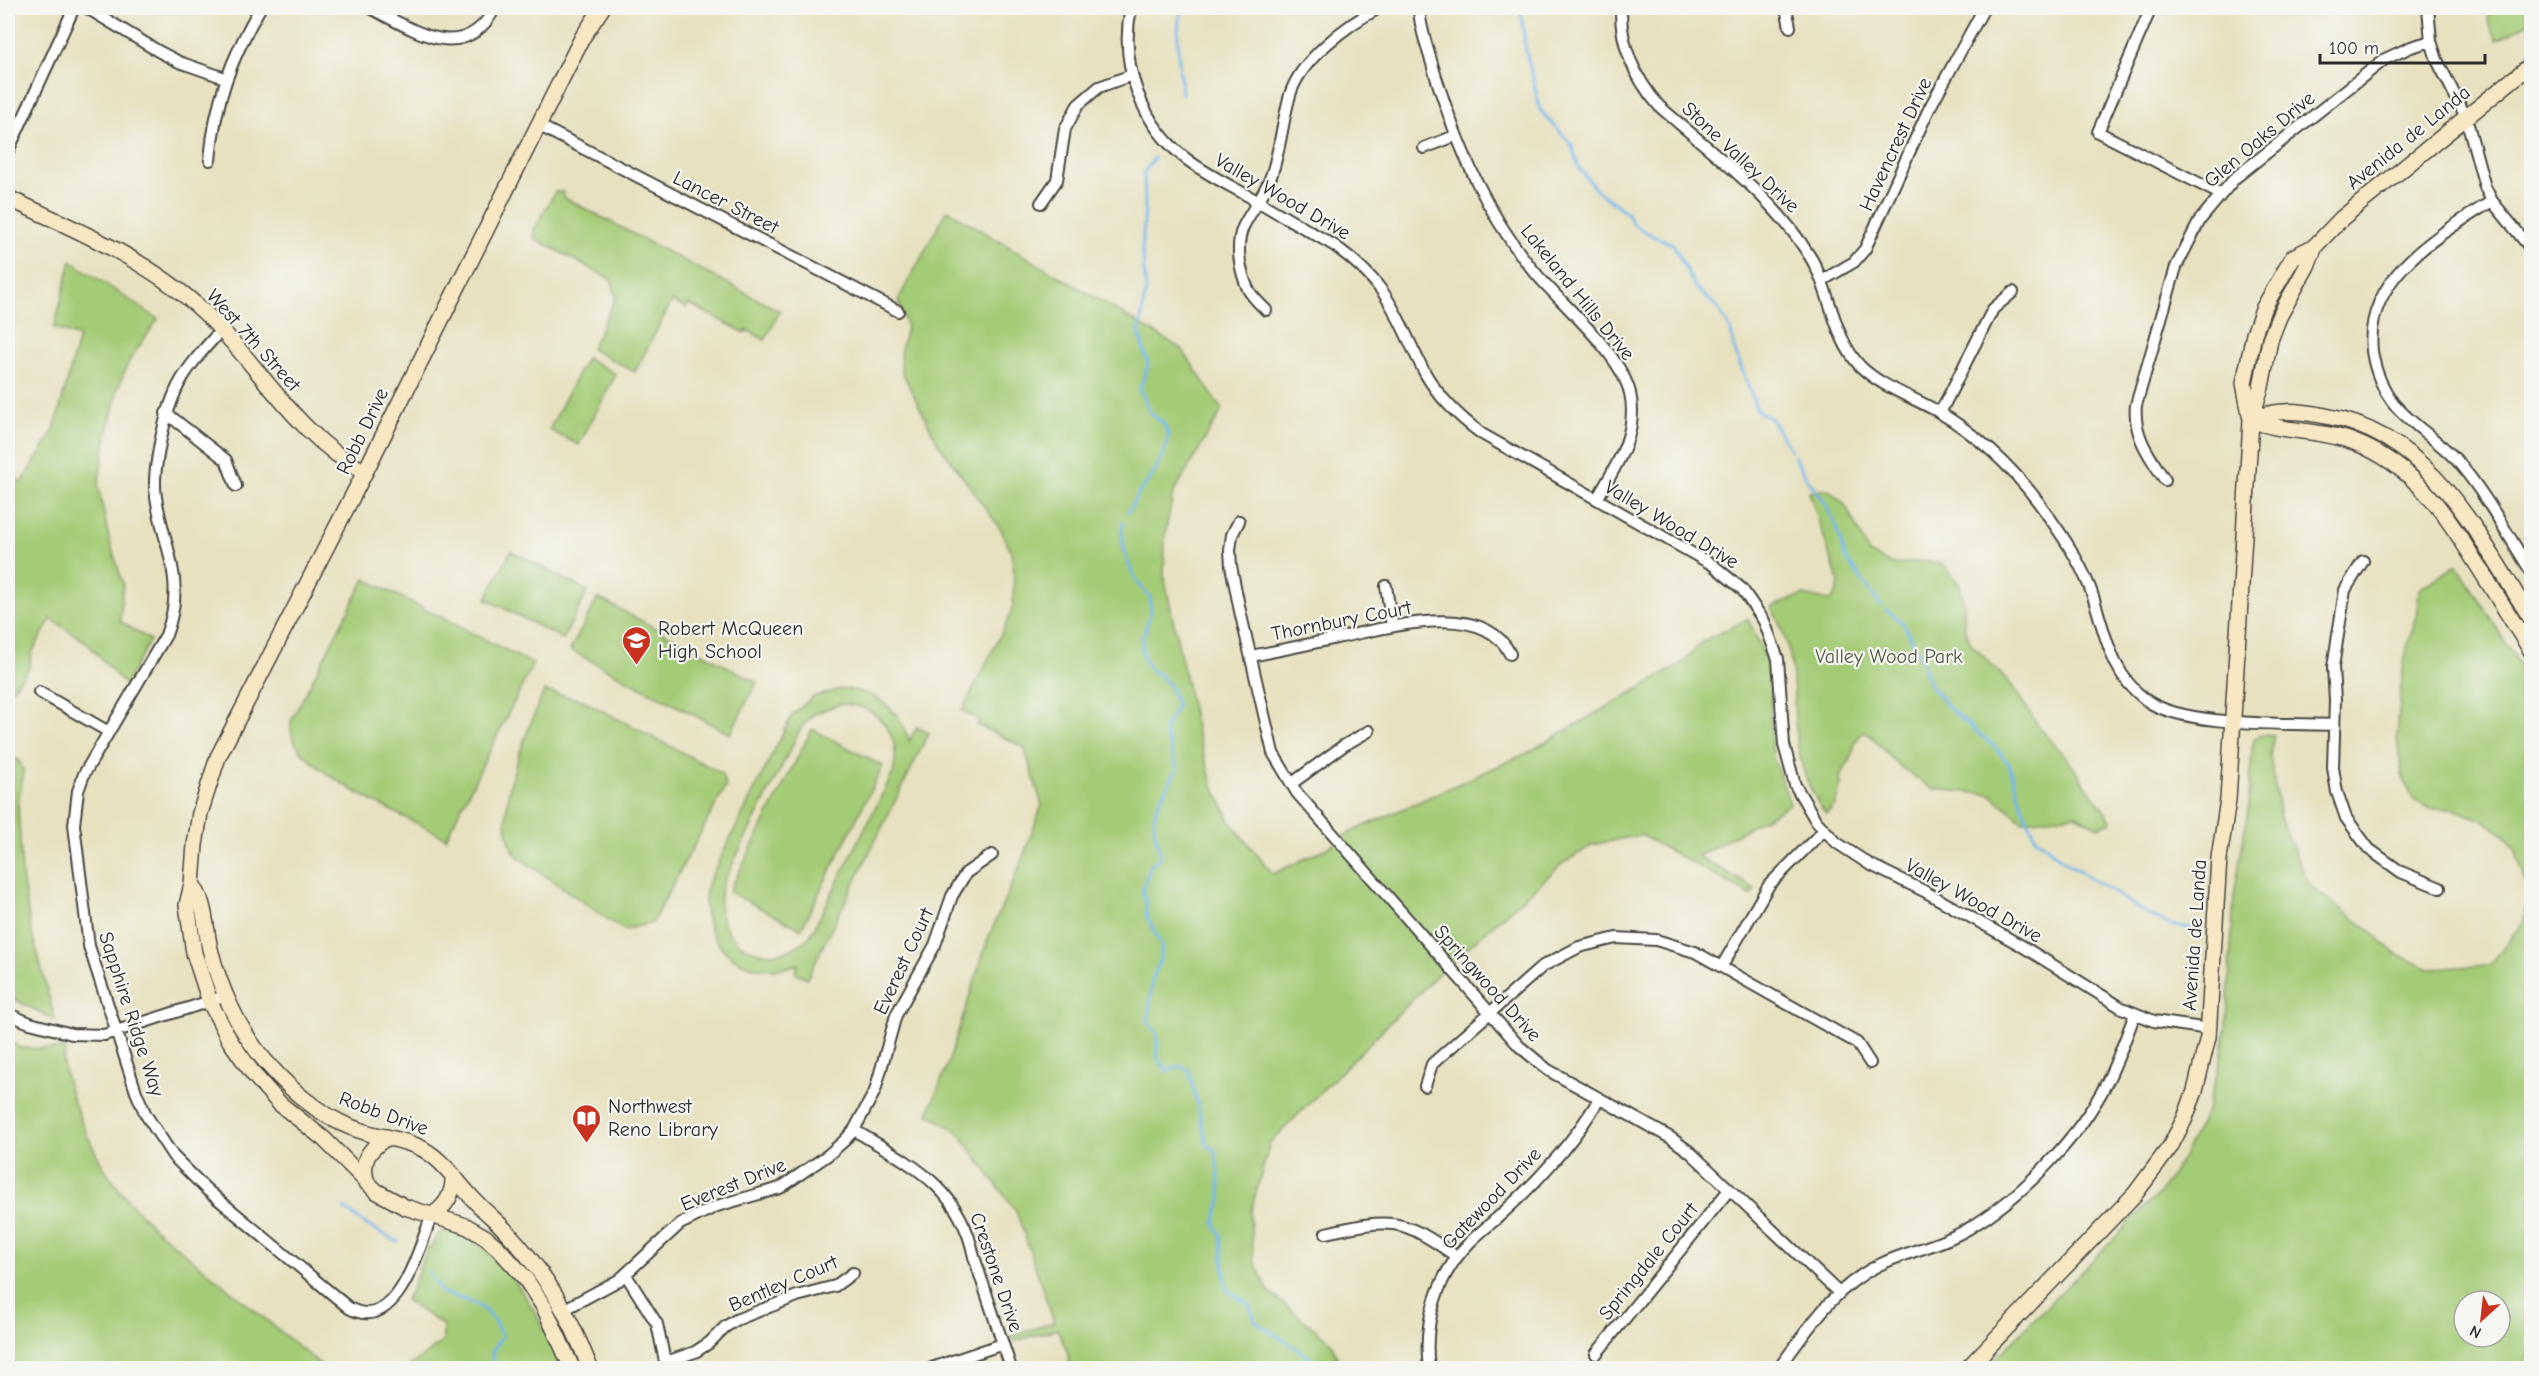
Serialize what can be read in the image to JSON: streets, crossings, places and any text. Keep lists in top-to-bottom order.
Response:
{
  "streets": {
    "street": [
      "Avenida de Landa",
      "Glen Oaks Drive",
      "Havencrest Drive",
      "Stone Valley Drive",
      "Valley Wood Drive",
      "Lancer Street",
      "Lakeland Hills Drive",
      "West 7th Street",
      "Robb Drive",
      "Thornbury Court",
      "Everest Court",
      "Springwood Drive",
      "Sapphire Ridge Way",
      "Everest Drive",
      "Gatewood Drive",
      "Springdale Court",
      "Crestone Drive",
      "Bentley Court"
    ]
  },
  "crossings": [
    ["Avenida de Landa", "Stone Valley Drive"],
    ["Avenida de Landa", "Valley Wood Drive"],
    ["Havencrest Drive", "Stone Valley Drive"],
    ["Valley Wood Drive", "Lakeland Hills Drive"],
    ["Lancer Street", "Robb Drive"],
    ["West 7th Street", "Robb Drive"],
    ["West 7th Street", "Sapphire Ridge Way"],
    ["Robb Drive", "Sapphire Ridge Way"],
    ["Robb Drive", "Everest Drive"],
    ["Thornbury Court", "Springwood Drive"],
    ["Everest Court", "Everest Drive"],
    ["Everest Court", "Crestone Drive"],
    ["Springwood Drive", "Gatewood Drive"],
    ["Springwood Drive", "Springdale Court"],
    ["Everest Drive", "Crestone Drive"]
  ],
  "parks": ["Valley Wood Park"],
  "places": {
    "school or university": ["Robert McQueen High School"],
    "library": ["Northwest Reno Library"]
  },
  "scale_bar": "100 m",
  "north": "bottom left"
}
